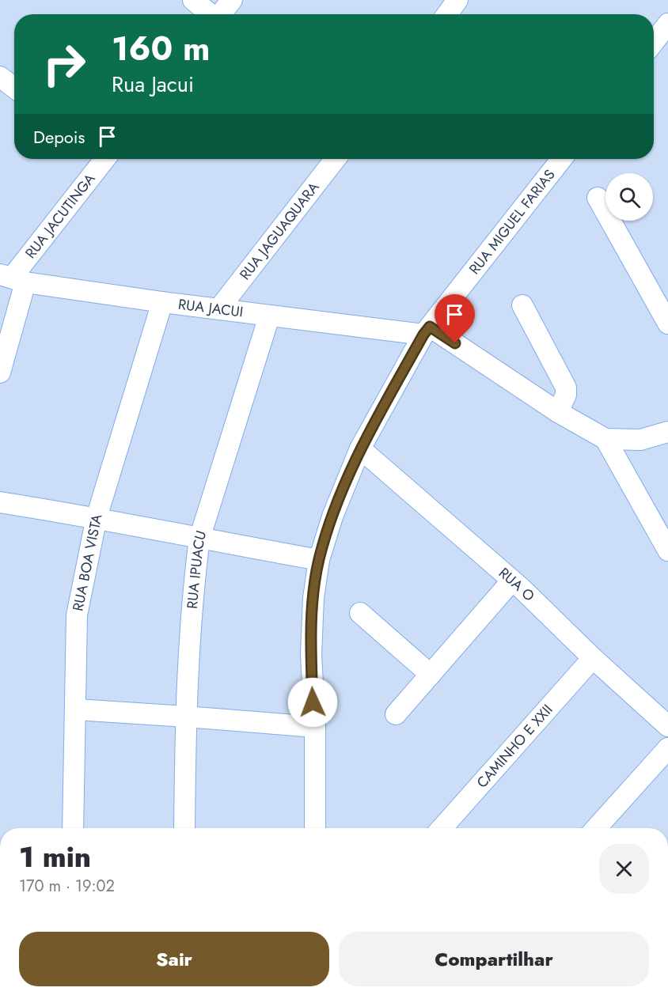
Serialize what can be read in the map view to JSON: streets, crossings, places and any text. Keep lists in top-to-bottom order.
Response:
{
  "streets": {
    "street": [
      "RUA JACUTINGA",
      "RUA MIGUEL FARIAS",
      "RUA JAGUAQUARA",
      "RUA JACUI",
      "RUA BOA VISTA",
      "RUA IPUACU",
      "RUA O",
      "CAMINHO E XXII"
    ]
  },
  "crossings": [
    ["RUA JACUTINGA", "RUA JACUI"],
    ["RUA MIGUEL FARIAS", "RUA JACUI"],
    ["RUA MIGUEL FARIAS", "RUA O"],
    ["RUA JAGUAQUARA", "RUA JACUI"],
    ["RUA JACUI", "RUA BOA VISTA"],
    ["RUA JACUI", "RUA IPUACU"],
    ["RUA O", "CAMINHO E XXII"]
  ],
  "page": {
    "turn": ["160 m", "Rua Jacui"],
    "then": "Depois",
    "heading": ["1 min", "170 m · 19:02"],
    "buttons": ["Sair", "Compartilhar"]
  }
}
